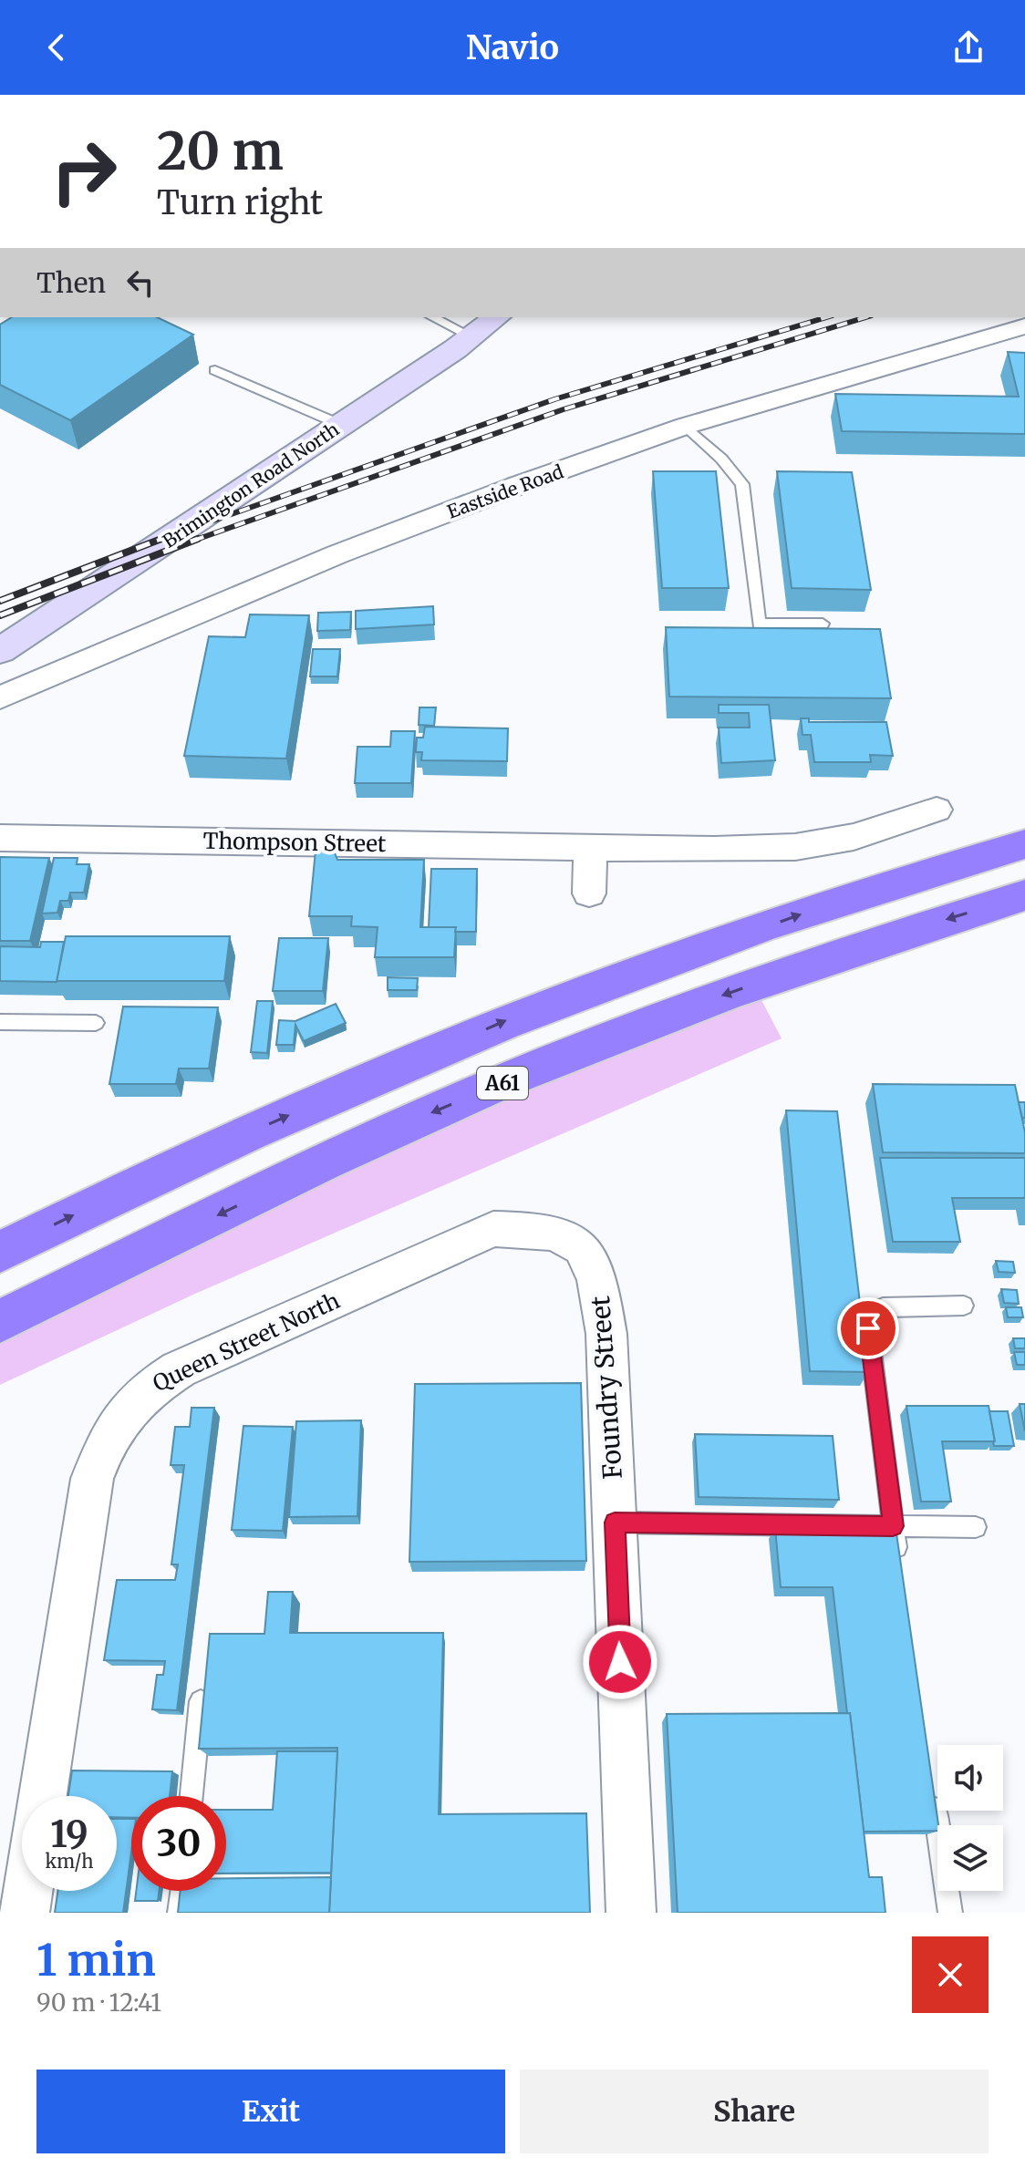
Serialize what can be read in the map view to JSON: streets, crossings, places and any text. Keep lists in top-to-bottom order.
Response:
{
  "streets": {
    "highway": ["A61"],
    "main road": ["Brimington Road North"],
    "street": [
      "Eastside Road",
      "Thompson Street",
      "Queen Street North",
      "Foundry Street"
    ]
  },
  "crossings": [
    ["Queen Street North", "Foundry Street"]
  ],
  "page": {
    "header": "Navio",
    "turn": ["20 m", "Turn right"],
    "then": "Then",
    "speed": "19 km/h",
    "limit": "30",
    "heading": ["1 min", "90 m · 12:41"],
    "buttons": ["Exit", "Share"]
  }
}
